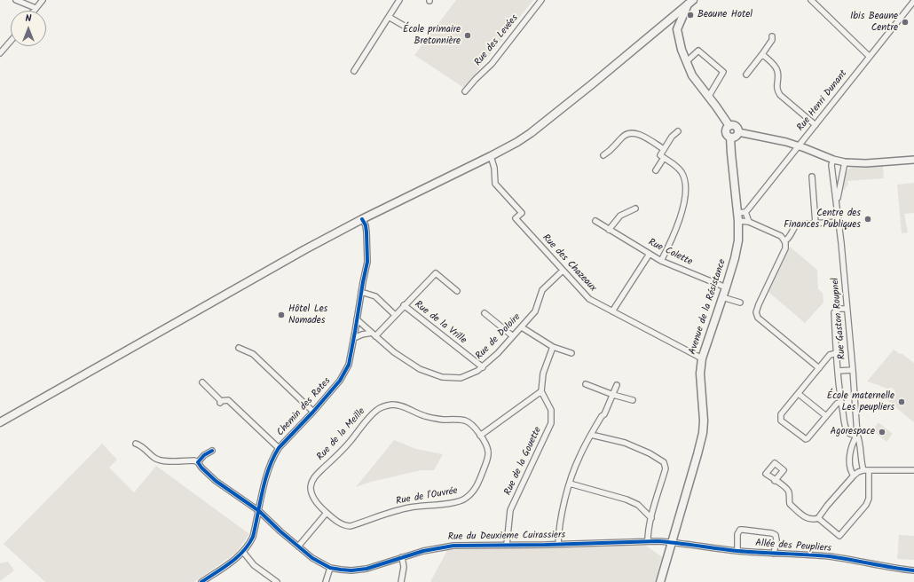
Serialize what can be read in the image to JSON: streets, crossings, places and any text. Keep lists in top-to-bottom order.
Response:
{
  "streets": {
    "main road": ["Avenue de la Résistance"],
    "street": [
      "Rue des Levées",
      "Rue Henri Dunant",
      "Rue Colette",
      "Rue des Chazeaux",
      "Rue Gaston Roupnel",
      "Rue de la Vrille",
      "Rue de Doloire",
      "Chemin des Rates",
      "Rue de la Meille",
      "Rue de la Gouette",
      "Rue de l'Ouvrée",
      "Rue du Deuxieme Cuirassiers",
      "Allée des Peupliers"
    ]
  },
  "crossings": [
    ["Rue Colette", "Avenue de la Résistance"],
    ["Rue des Chazeaux", "Avenue de la Résistance"],
    ["Rue des Chazeaux", "Rue de Doloire"],
    ["Avenue de la Résistance", "Rue du Deuxieme Cuirassiers"],
    ["Avenue de la Résistance", "Allée des Peupliers"],
    ["Rue de la Vrille", "Rue de Doloire"],
    ["Rue de Doloire", "Chemin des Rates"],
    ["Chemin des Rates", "Rue du Deuxieme Cuirassiers"],
    ["Rue de la Meille", "Rue de l'Ouvrée"],
    ["Rue de la Gouette", "Rue du Deuxieme Cuirassiers"],
    ["Rue du Deuxieme Cuirassiers", "Allée des Peupliers"]
  ],
  "places": [
    "Beaune Hotel",
    "Ibis Beaune Centre",
    "École primaire Bretonnière",
    "Centre des Finances Publiques",
    "Hôtel Les Nomades",
    "École maternelle Les peupliers",
    "Agorespace"
  ],
  "north": "top"
}
